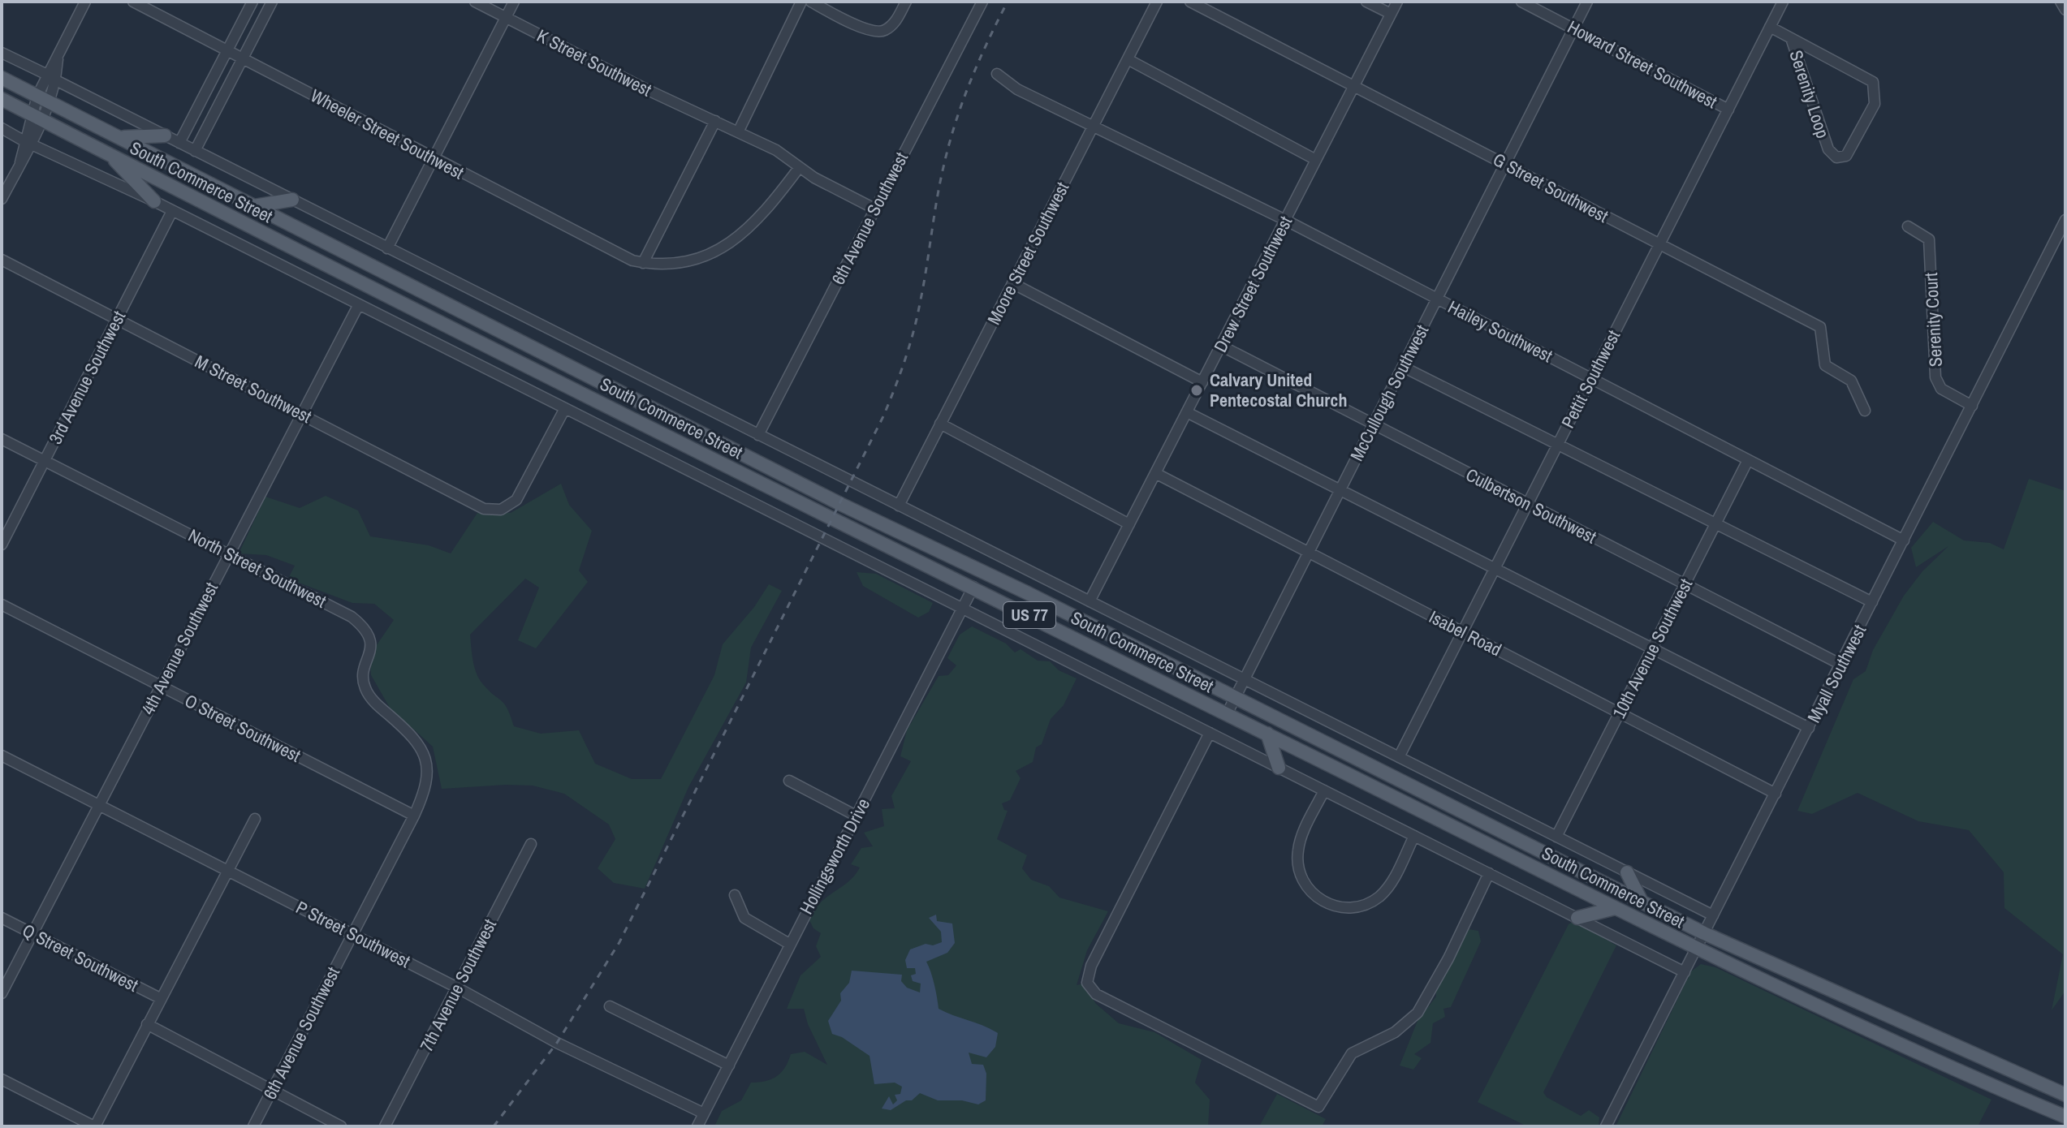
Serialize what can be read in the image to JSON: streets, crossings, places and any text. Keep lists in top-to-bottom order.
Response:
{
  "streets": {
    "main road": ["South Commerce Street", "US 77"],
    "street": [
      "K Street Southwest",
      "Howard Street Southwest",
      "Serenity Loop",
      "Wheeler Street Southwest",
      "G Street Southwest",
      "6th Avenue Southwest",
      "Moore Street Southwest",
      "Drew Street Southwest",
      "Serenity Court",
      "Hailey Southwest",
      "3rd Avenue Southwest",
      "Pettit Southwest",
      "M Street Southwest",
      "McCullough Southwest",
      "Culbertson Southwest",
      "North Street Southwest",
      "Isabel Road",
      "4th Avenue Southwest",
      "10th Avenue Southwest",
      "Myall Southwest",
      "O Street Southwest",
      "Hollingsworth Drive",
      "P Street Southwest",
      "Q Street Southwest",
      "7th Avenue Southwest"
    ]
  },
  "crossings": [
    ["Howard Street Southwest", "Pettit Southwest"],
    ["Howard Street Southwest", "McCullough Southwest"],
    ["Serenity Loop", "Pettit Southwest"],
    ["South Commerce Street", "McCullough Southwest"],
    ["South Commerce Street", "Myall Southwest"],
    ["South Commerce Street", "Hollingsworth Drive"],
    ["G Street Southwest", "Drew Street Southwest"],
    ["G Street Southwest", "Pettit Southwest"],
    ["G Street Southwest", "McCullough Southwest"],
    ["6th Avenue Southwest", "North Street Southwest"],
    ["6th Avenue Southwest", "O Street Southwest"],
    ["6th Avenue Southwest", "P Street Southwest"],
    ["Moore Street Southwest", "Hailey Southwest"],
    ["Drew Street Southwest", "Hailey Southwest"],
    ["Drew Street Southwest", "Culbertson Southwest"],
    ["Drew Street Southwest", "Isabel Road"],
    ["Serenity Court", "Myall Southwest"],
    ["Hailey Southwest", "Pettit Southwest"],
    ["Hailey Southwest", "McCullough Southwest"],
    ["Hailey Southwest", "10th Avenue Southwest"],
    ["Hailey Southwest", "Myall Southwest"],
    ["3rd Avenue Southwest", "M Street Southwest"],
    ["3rd Avenue Southwest", "North Street Southwest"],
    ["Pettit Southwest", "Culbertson Southwest"],
    ["Pettit Southwest", "Isabel Road"],
    ["M Street Southwest", "4th Avenue Southwest"],
    ["McCullough Southwest", "Culbertson Southwest"],
    ["McCullough Southwest", "Isabel Road"],
    ["Culbertson Southwest", "10th Avenue Southwest"],
    ["Culbertson Southwest", "Myall Southwest"],
    ["North Street Southwest", "4th Avenue Southwest"],
    ["Isabel Road", "10th Avenue Southwest"],
    ["Isabel Road", "Myall Southwest"],
    ["4th Avenue Southwest", "O Street Southwest"],
    ["4th Avenue Southwest", "P Street Southwest"],
    ["4th Avenue Southwest", "Q Street Southwest"],
    ["Hollingsworth Drive", "P Street Southwest"],
    ["P Street Southwest", "7th Avenue Southwest"]
  ],
  "places": ["Calvary United Pentecostal Church"]
}
